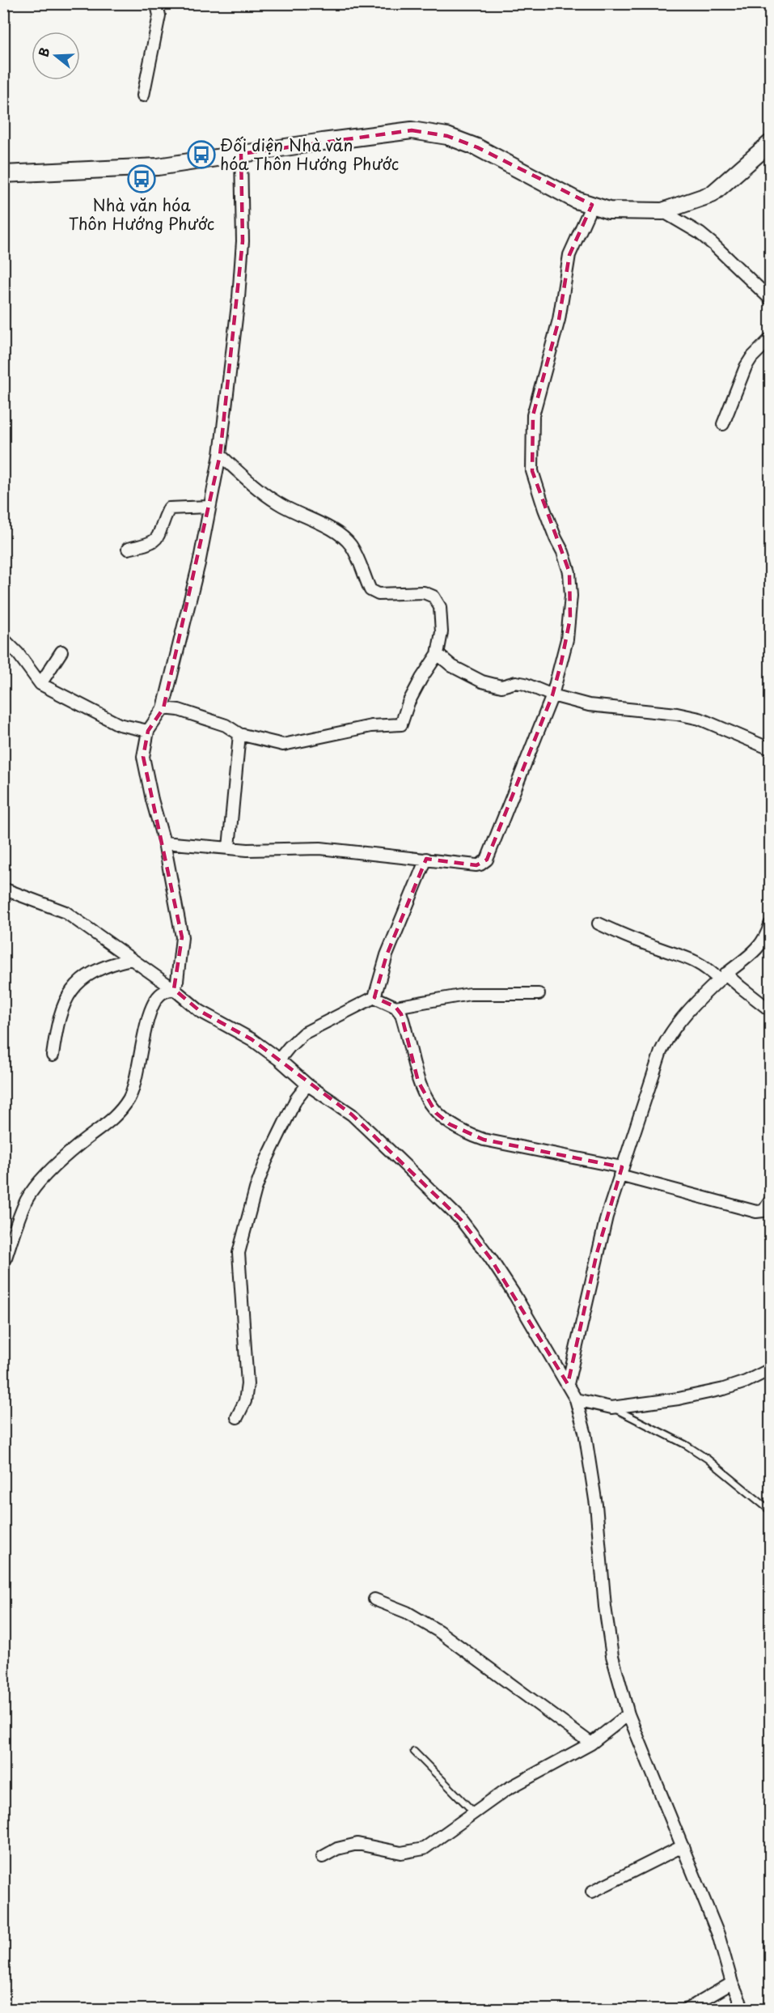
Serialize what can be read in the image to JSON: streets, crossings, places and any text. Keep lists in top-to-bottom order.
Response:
{
  "places": {
    "bus stop": ["Đối diện Nhà văn hóa Thôn Hướng Phước", "Nhà văn hóa Thôn Hướng Phước"]
  },
  "north": "left"
}
